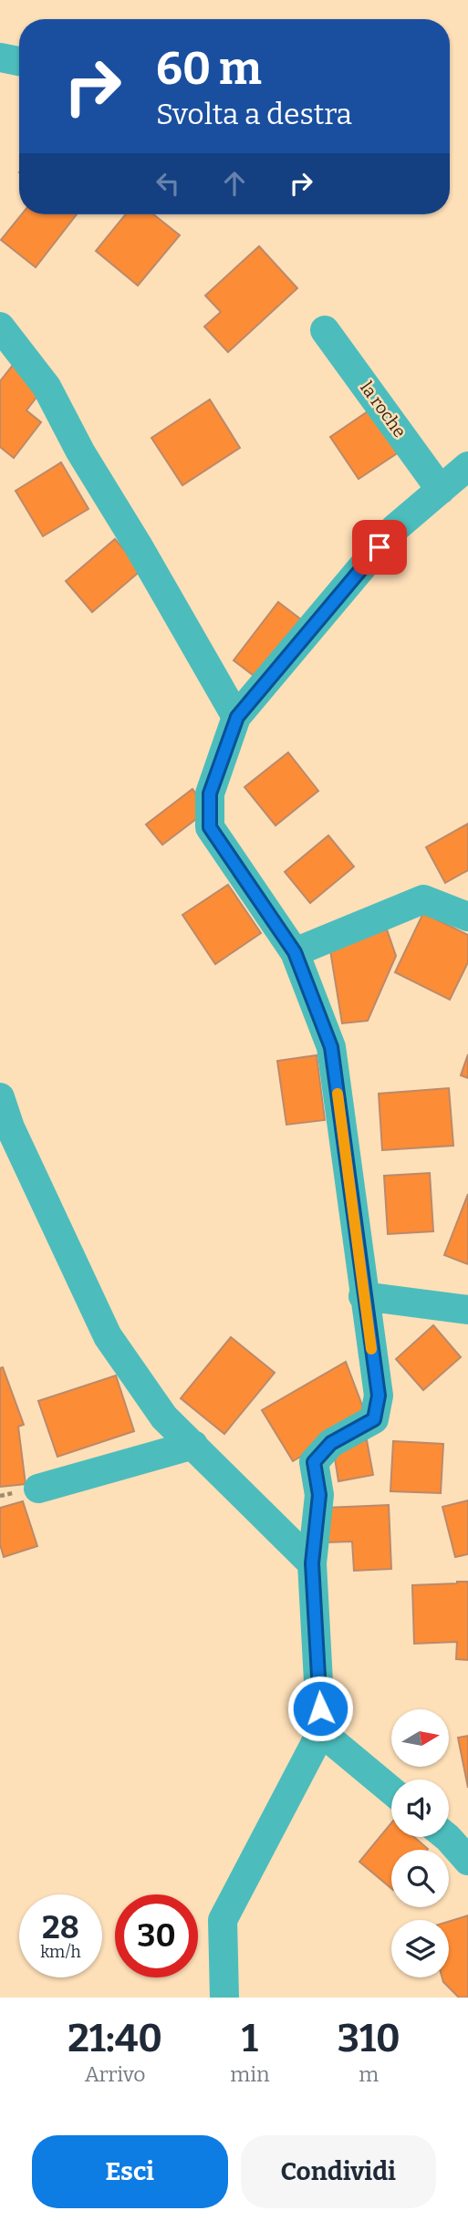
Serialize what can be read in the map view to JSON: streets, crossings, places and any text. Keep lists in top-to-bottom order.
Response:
{
  "streets": {
    "street": ["la roche"]
  },
  "north": "right",
  "page": {
    "turn": ["60 m", "Svolta a destra"],
    "speed": "28 km/h",
    "limit": "30",
    "eta": [
      "21:40",
      "Arrivo",
      "1",
      "min",
      "310",
      "m"
    ],
    "buttons": ["Esci", "Condividi"]
  }
}
